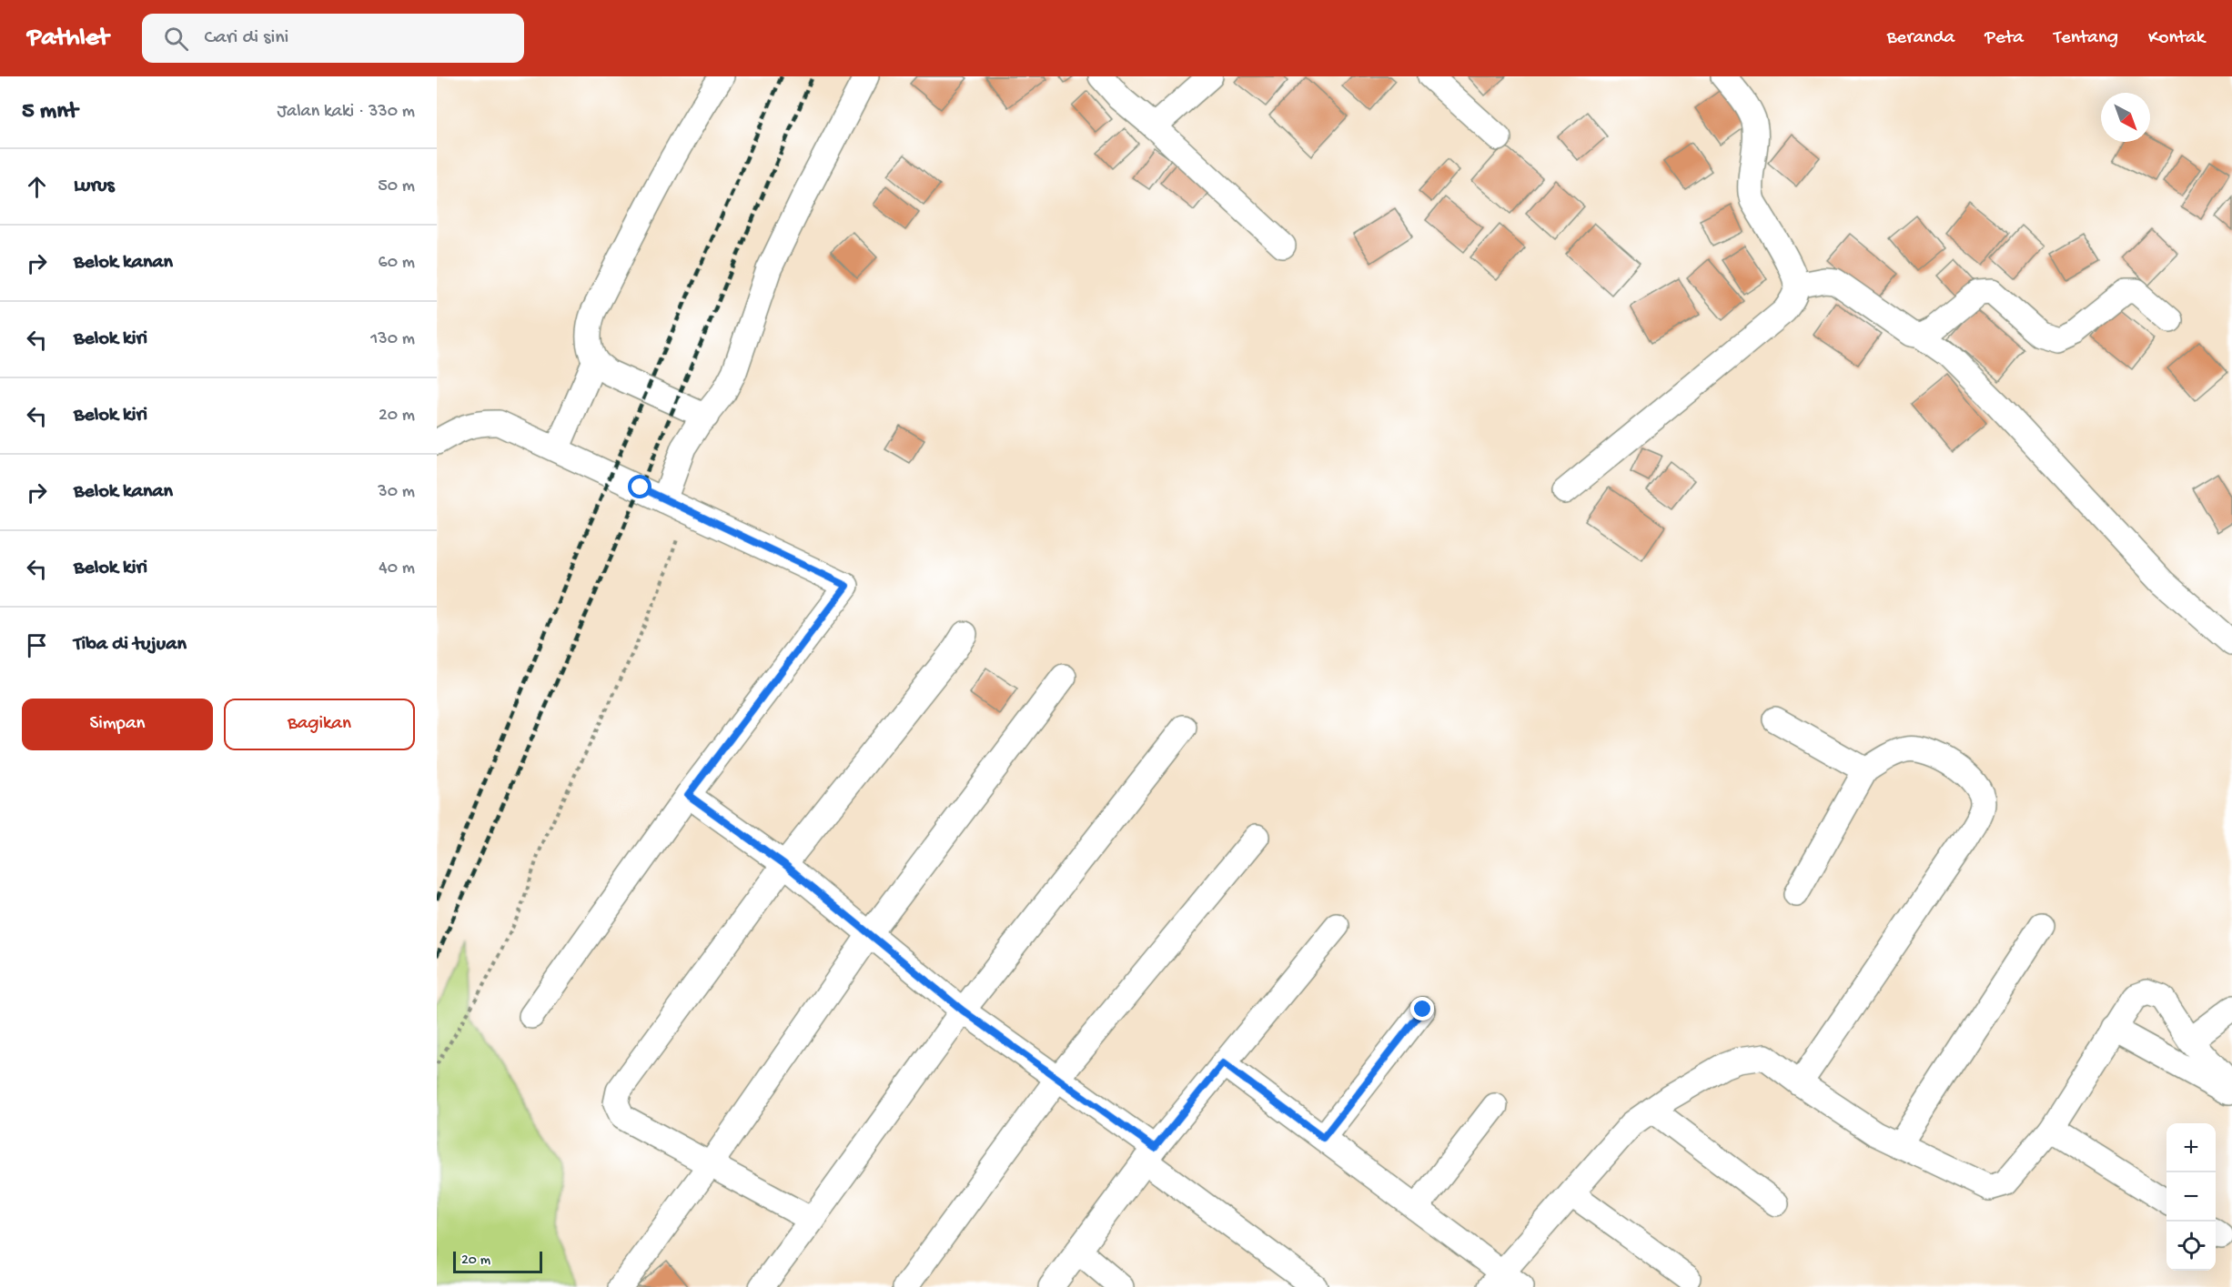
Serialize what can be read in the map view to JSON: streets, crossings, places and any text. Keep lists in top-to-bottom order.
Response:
{
  "scale_bar": "20 m",
  "north": "bottom right",
  "page": {
    "header": "Pathlet",
    "search": "Cari di sini",
    "nav": [
      "Beranda",
      "Peta",
      "Tentang",
      "Kontak"
    ],
    "heading": ["5 mnt", "Jalan kaki · 330 m"],
    "list": [
      ["Lurus", "50 m"],
      ["Belok kanan", "60 m"],
      ["Belok kiri", "130 m"],
      ["Belok kiri", "20 m"],
      ["Belok kanan", "30 m"],
      ["Belok kiri", "40 m"],
      "Tiba di tujuan"
    ],
    "buttons": ["Simpan", "Bagikan"],
    "map_buttons": ["+", "−"],
    "scale": "20 m"
  }
}
